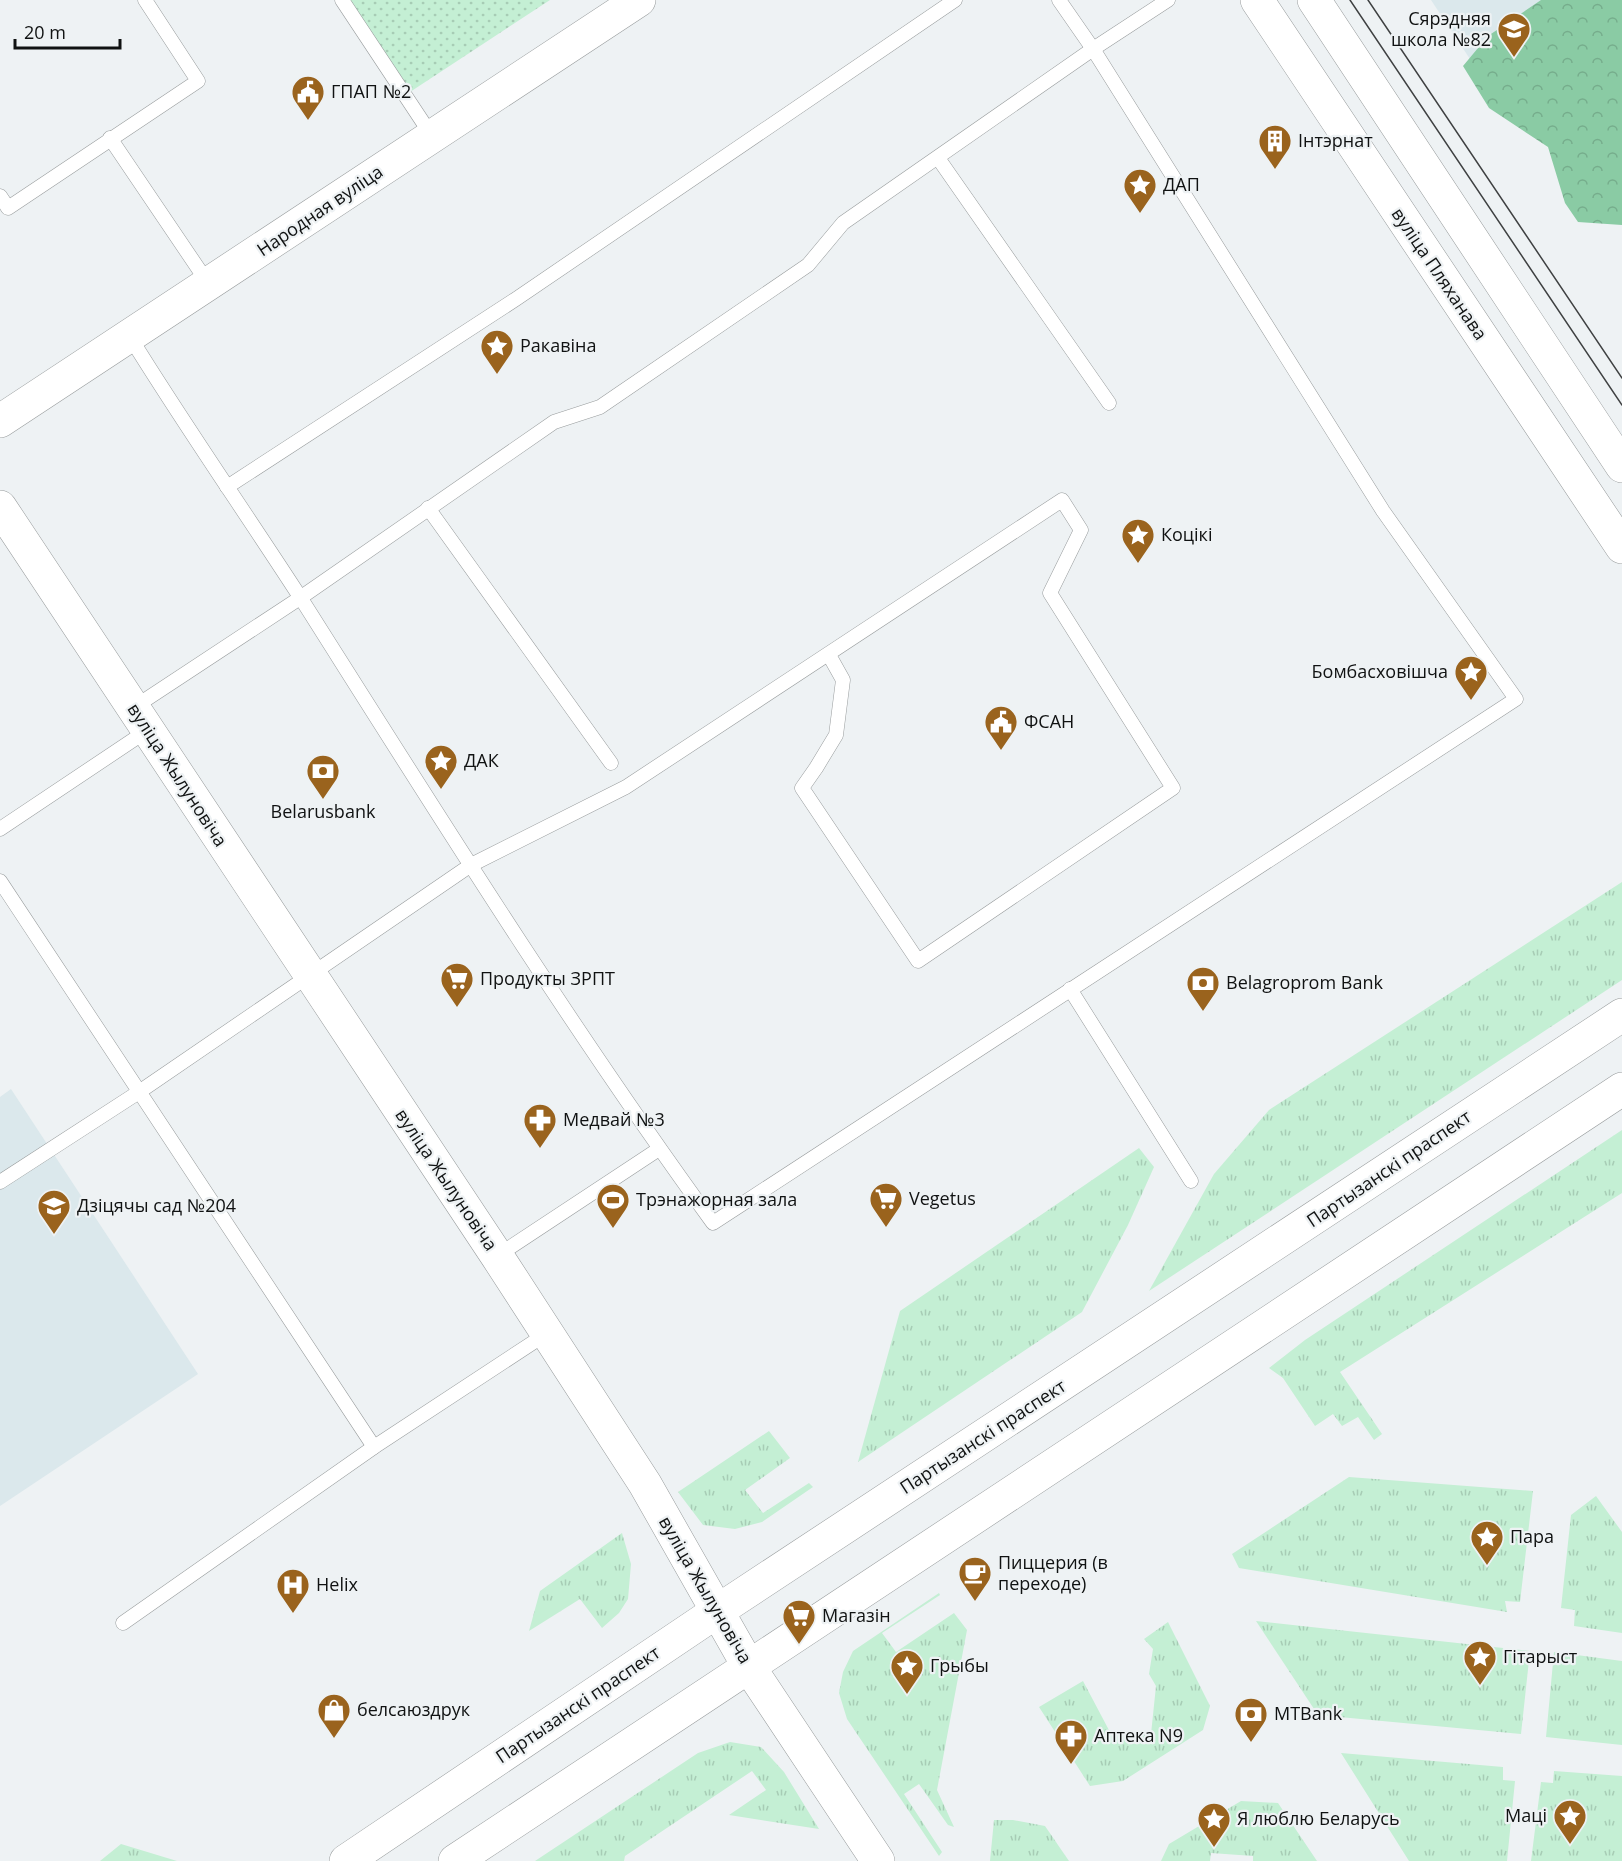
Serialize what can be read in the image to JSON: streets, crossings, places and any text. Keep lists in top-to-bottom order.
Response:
{
  "streets": {
    "main road": [
      "Народная вуліца",
      "вуліца Пляханава",
      "вуліца Жылуновіча",
      "Партызанскі праспект"
    ]
  },
  "crossings": [
    ["вуліца Жылуновіча", "Партызанскі праспект"]
  ],
  "places": {
    "school or university": ["Сярэдняя школа №82", "Дзіцячы сад №204"],
    "public building": ["ГПАП №2", "ФСАН"],
    "building": ["Інтэрнат"],
    "place": [
      "ДАП",
      "Ракавіна",
      "Коцікі",
      "Бомбасховішча",
      "ДАК",
      "Пара",
      "Гітарыст",
      "Грыбы",
      "Маці",
      "Я люблю Беларусь"
    ],
    "bank": ["Belarusbank", "Belagroprom Bank", "MTBank"],
    "supermarket": ["Продукты ЗРПТ", "Vegetus", "Магазін"],
    "pharmacy": ["Медвай №3", "Аптека N9"],
    "sports": ["Трэнажорная зала"],
    "cafe": ["Пиццерия (в переходе)"],
    "hospital": ["Helix"],
    "shop": ["белсаюздрук"]
  },
  "scale_bar": "20 m"
}
